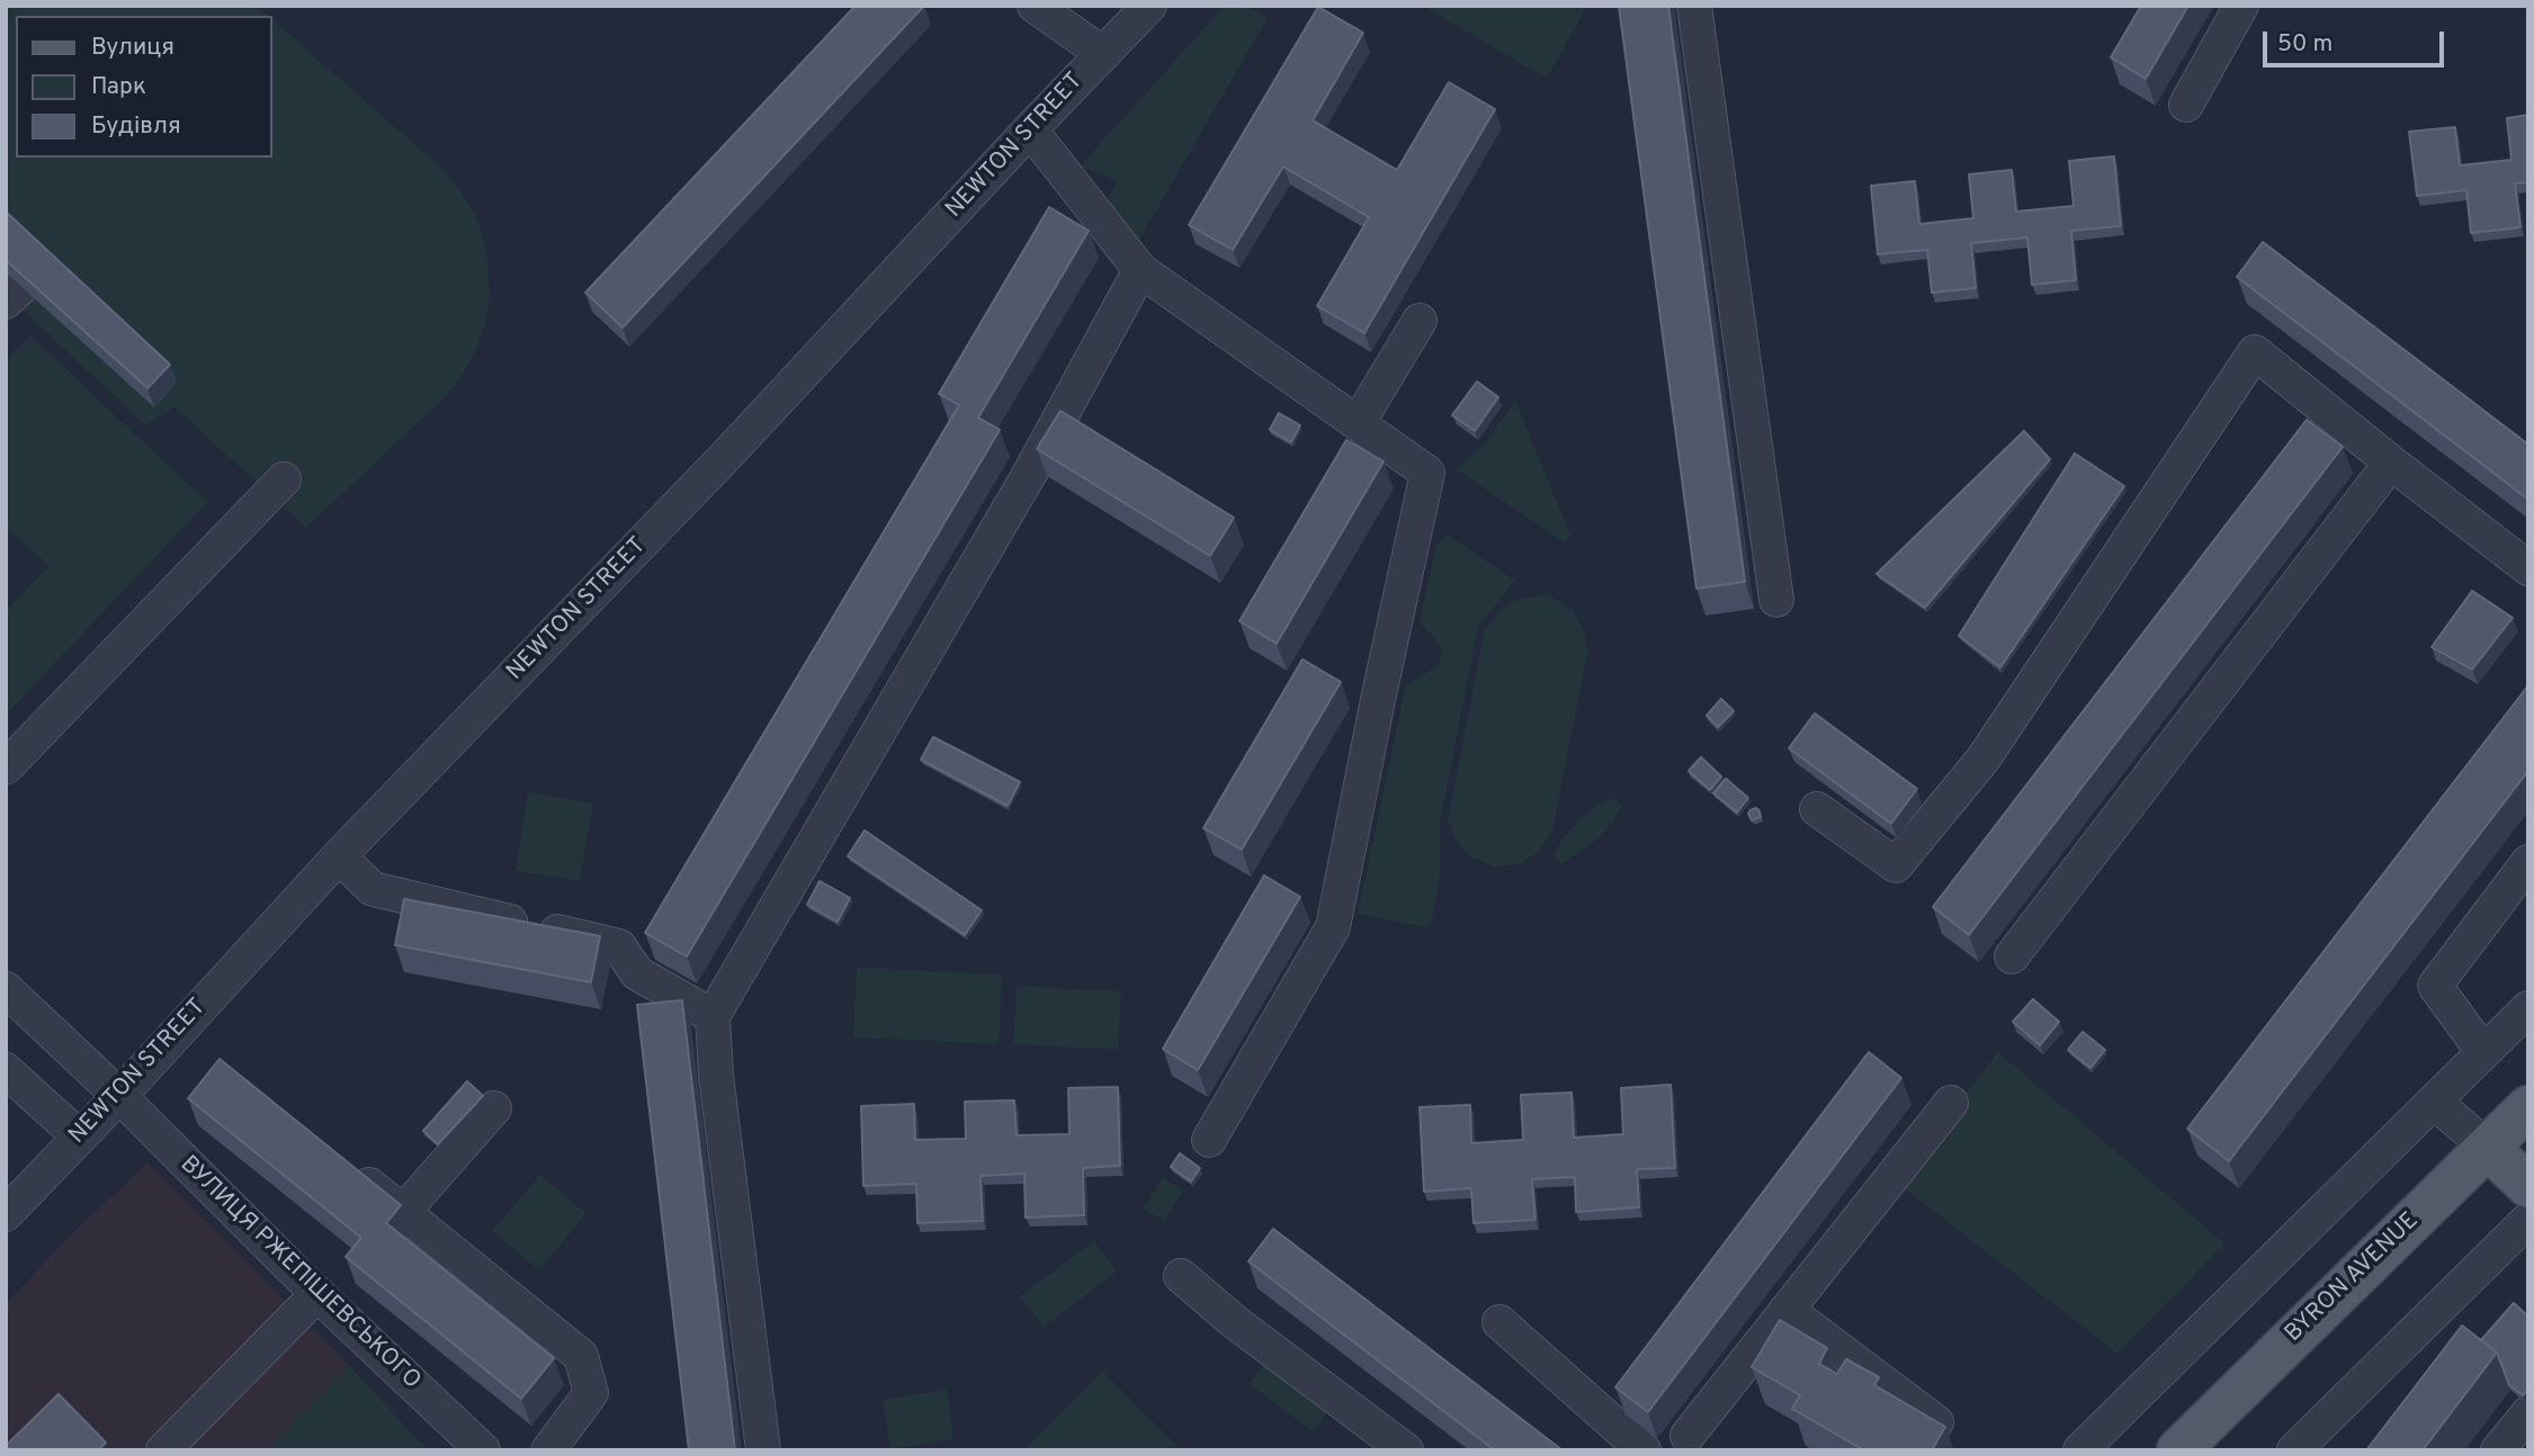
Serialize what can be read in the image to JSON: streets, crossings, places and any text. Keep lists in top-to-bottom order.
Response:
{
  "streets": {
    "main road": ["BYRON AVENUE"],
    "street": ["NEWTON STREET", "ВУЛИЦЯ РЖЕПІШЕВСЬКОГО"]
  },
  "crossings": [
    ["NEWTON STREET", "ВУЛИЦЯ РЖЕПІШЕВСЬКОГО"]
  ],
  "legend": ["Вулиця", "Парк", "Будівля"],
  "scale_bar": "50 m"
}
